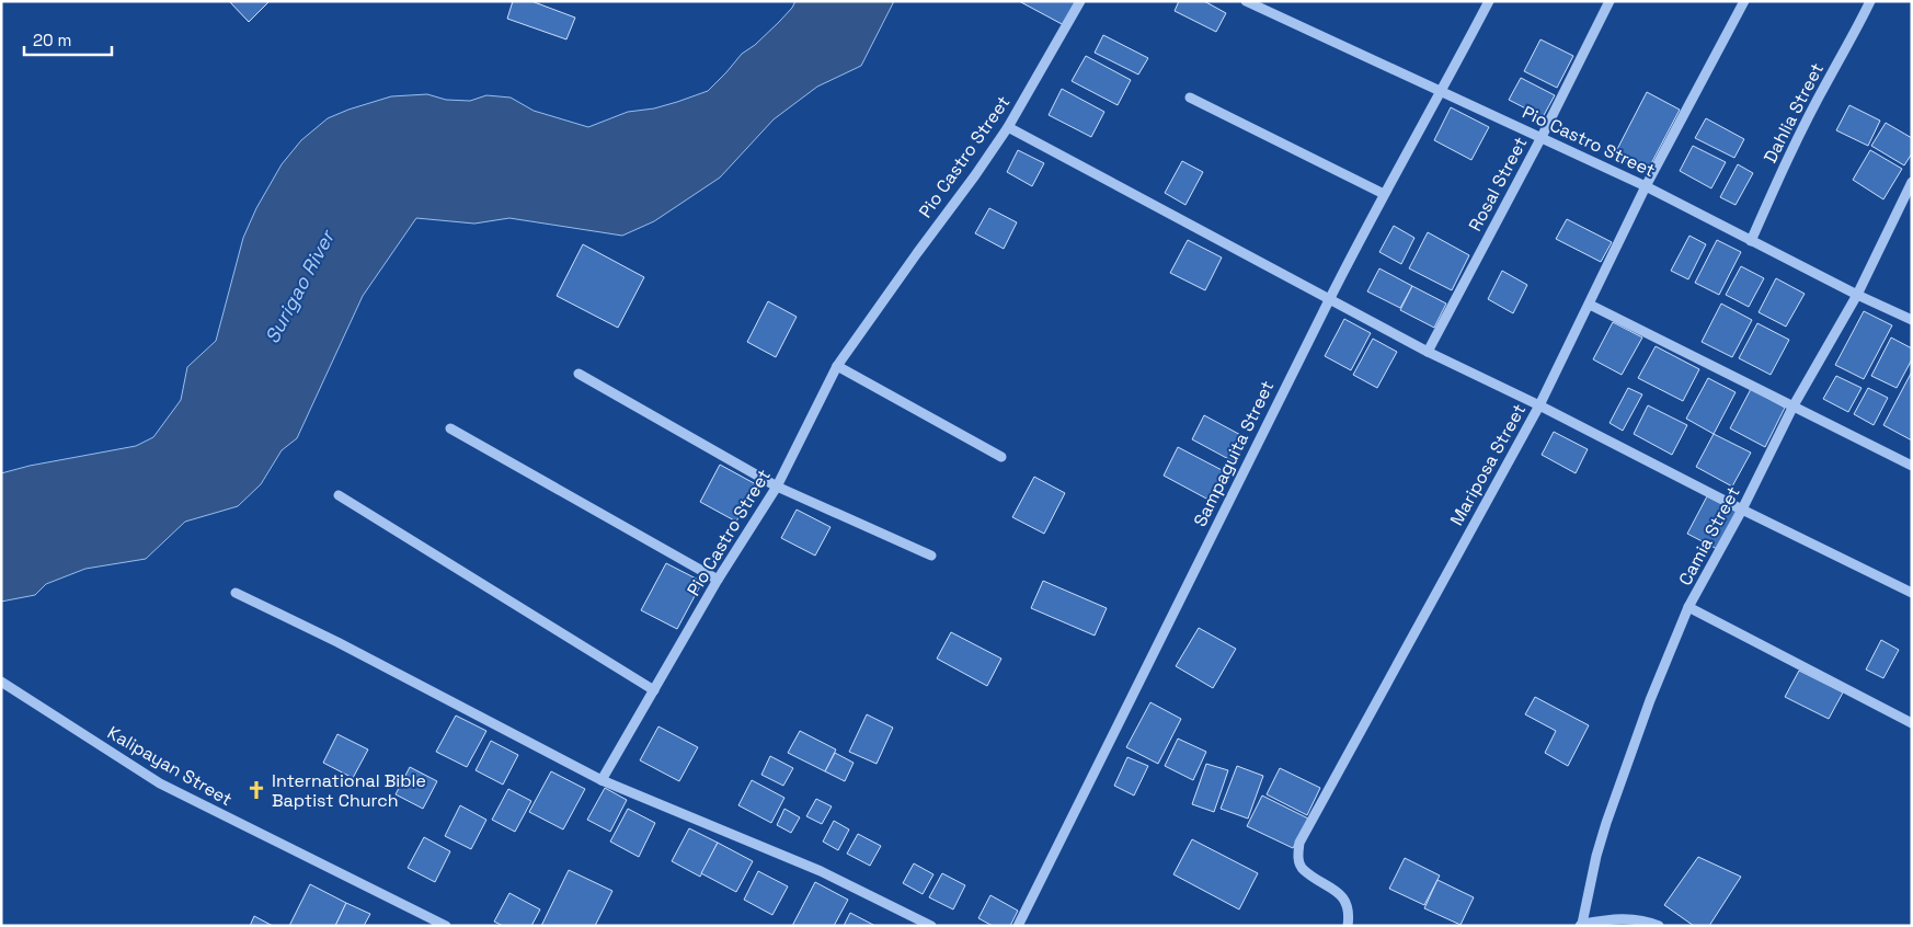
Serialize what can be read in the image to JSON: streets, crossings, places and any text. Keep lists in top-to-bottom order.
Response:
{
  "streets": {
    "street": [
      "Dahlia Street",
      "Pio Castro Street",
      "Rosal Street",
      "Sampaguita Street",
      "Mariposa Street",
      "Camia Street",
      "Kalipayan Street"
    ]
  },
  "crossings": [
    ["Dahlia Street", "Pio Castro Street"],
    ["Pio Castro Street", "Rosal Street"],
    ["Pio Castro Street", "Sampaguita Street"],
    ["Pio Castro Street", "Mariposa Street"],
    ["Pio Castro Street", "Camia Street"]
  ],
  "water": ["Surigao River"],
  "places": {
    "church": ["International Bible Baptist Church"]
  },
  "scale_bar": "20 m"
}
